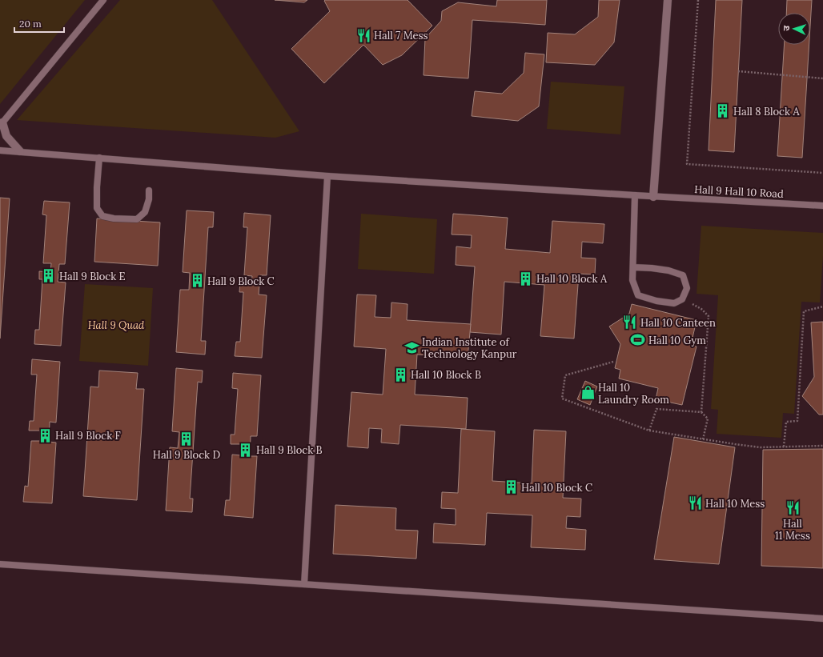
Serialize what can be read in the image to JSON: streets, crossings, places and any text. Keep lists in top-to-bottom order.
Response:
{
  "streets": {
    "lane": ["Hall 9 Hall 10 Road"]
  },
  "parks": ["Hall 9 Quad"],
  "places": {
    "restaurant": [
      "Hall 7 Mess",
      "Hall 10 Canteen",
      "Hall 10 Mess",
      "Hall 11 Mess"
    ],
    "building": [
      "Hall 8 Block A",
      "Hall 9 Block E",
      "Hall 10 Block A",
      "Hall 9 Block C",
      "Hall 10 Block B",
      "Hall 9 Block F",
      "Hall 9 Block D",
      "Hall 9 Block B",
      "Hall 10 Block C"
    ],
    "sports": ["Hall 10 Gym"],
    "school or university": ["Indian Institute of Technology Kanpur"],
    "shop": ["Hall 10 Laundry Room"]
  },
  "scale_bar": "20 m",
  "north": "left"
}
